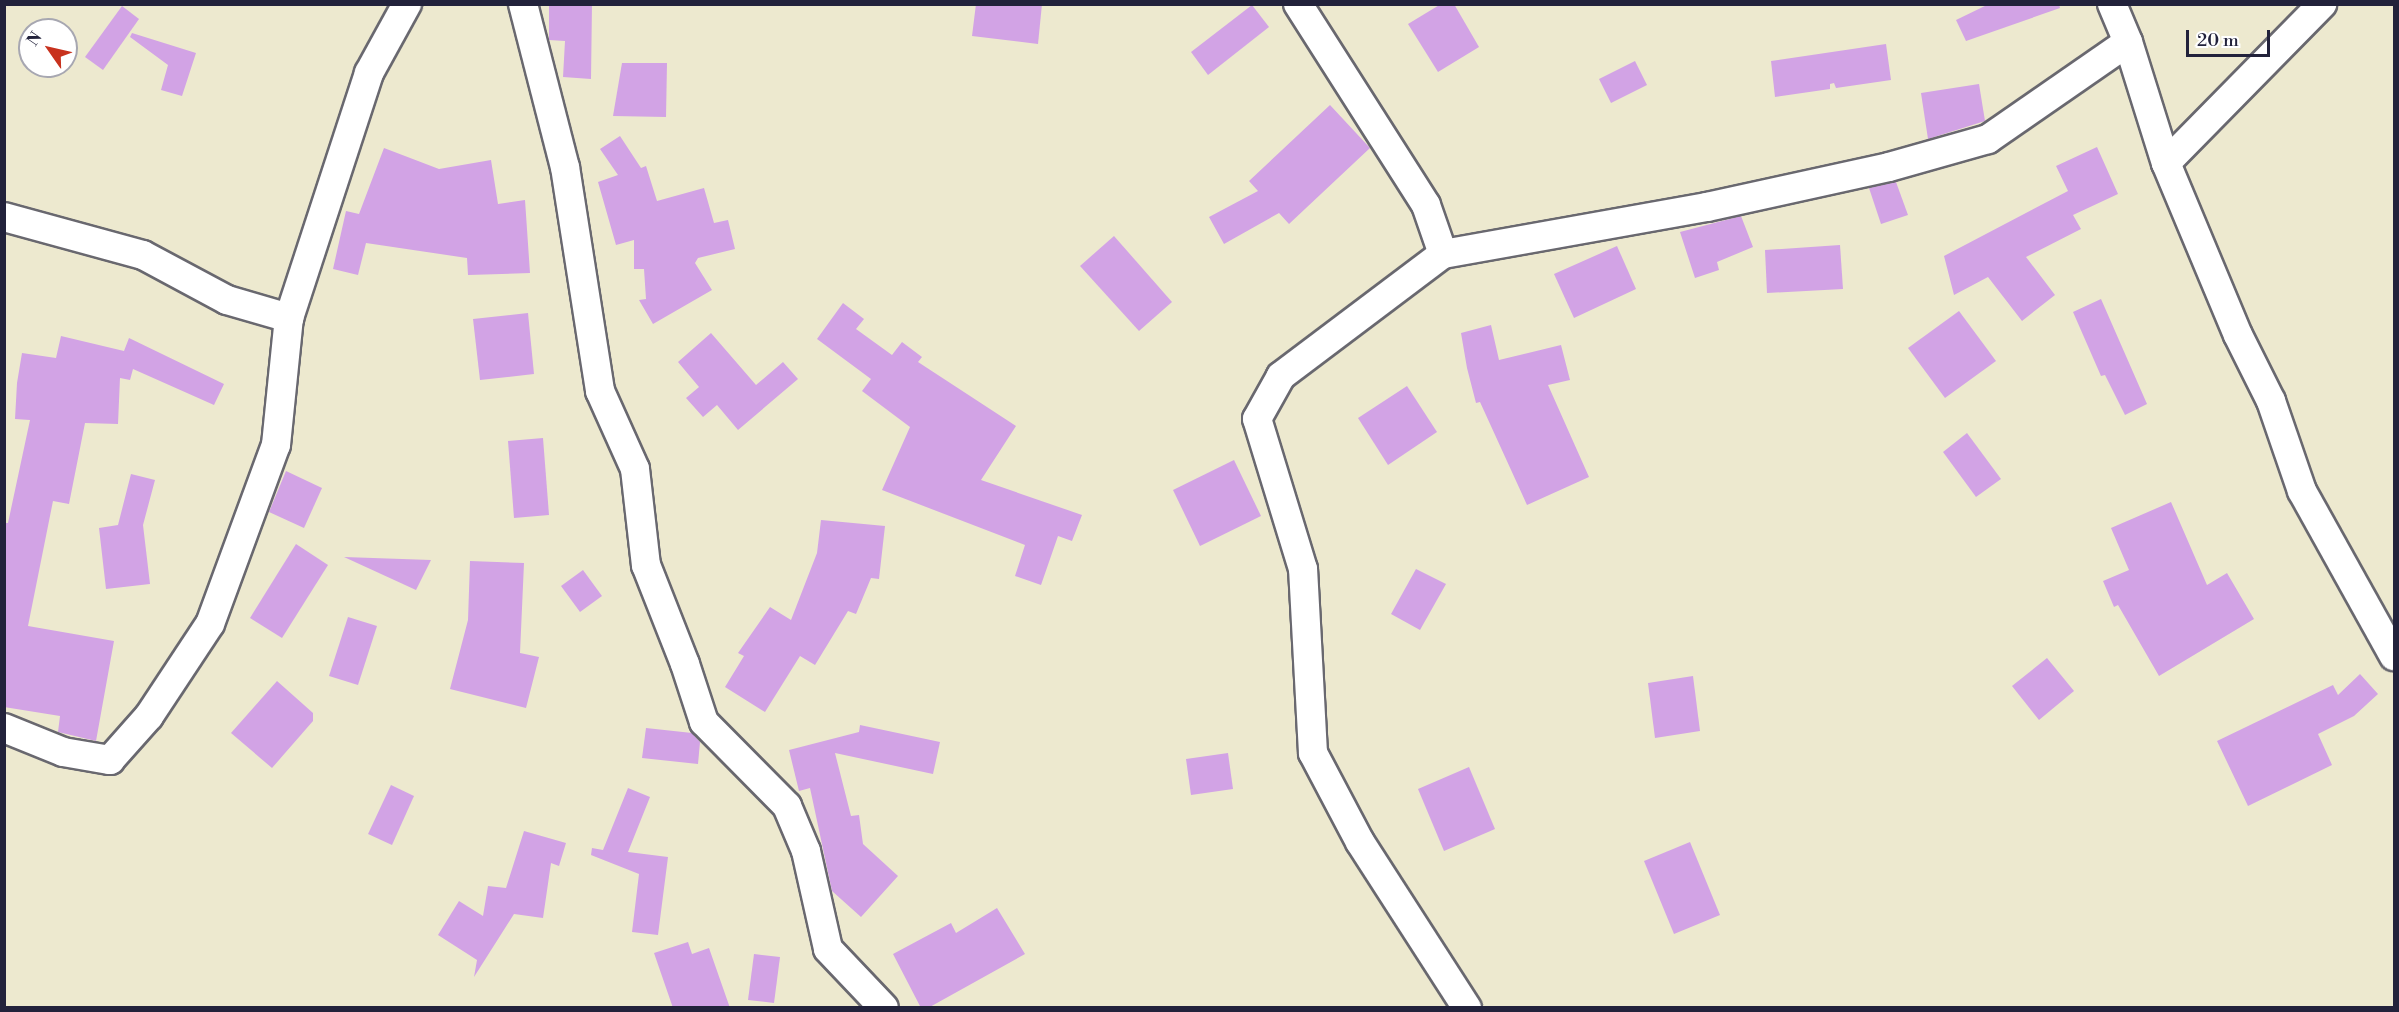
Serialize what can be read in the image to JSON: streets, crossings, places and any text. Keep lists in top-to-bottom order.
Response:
{
  "scale_bar": "20 m",
  "north": "top left"
}
